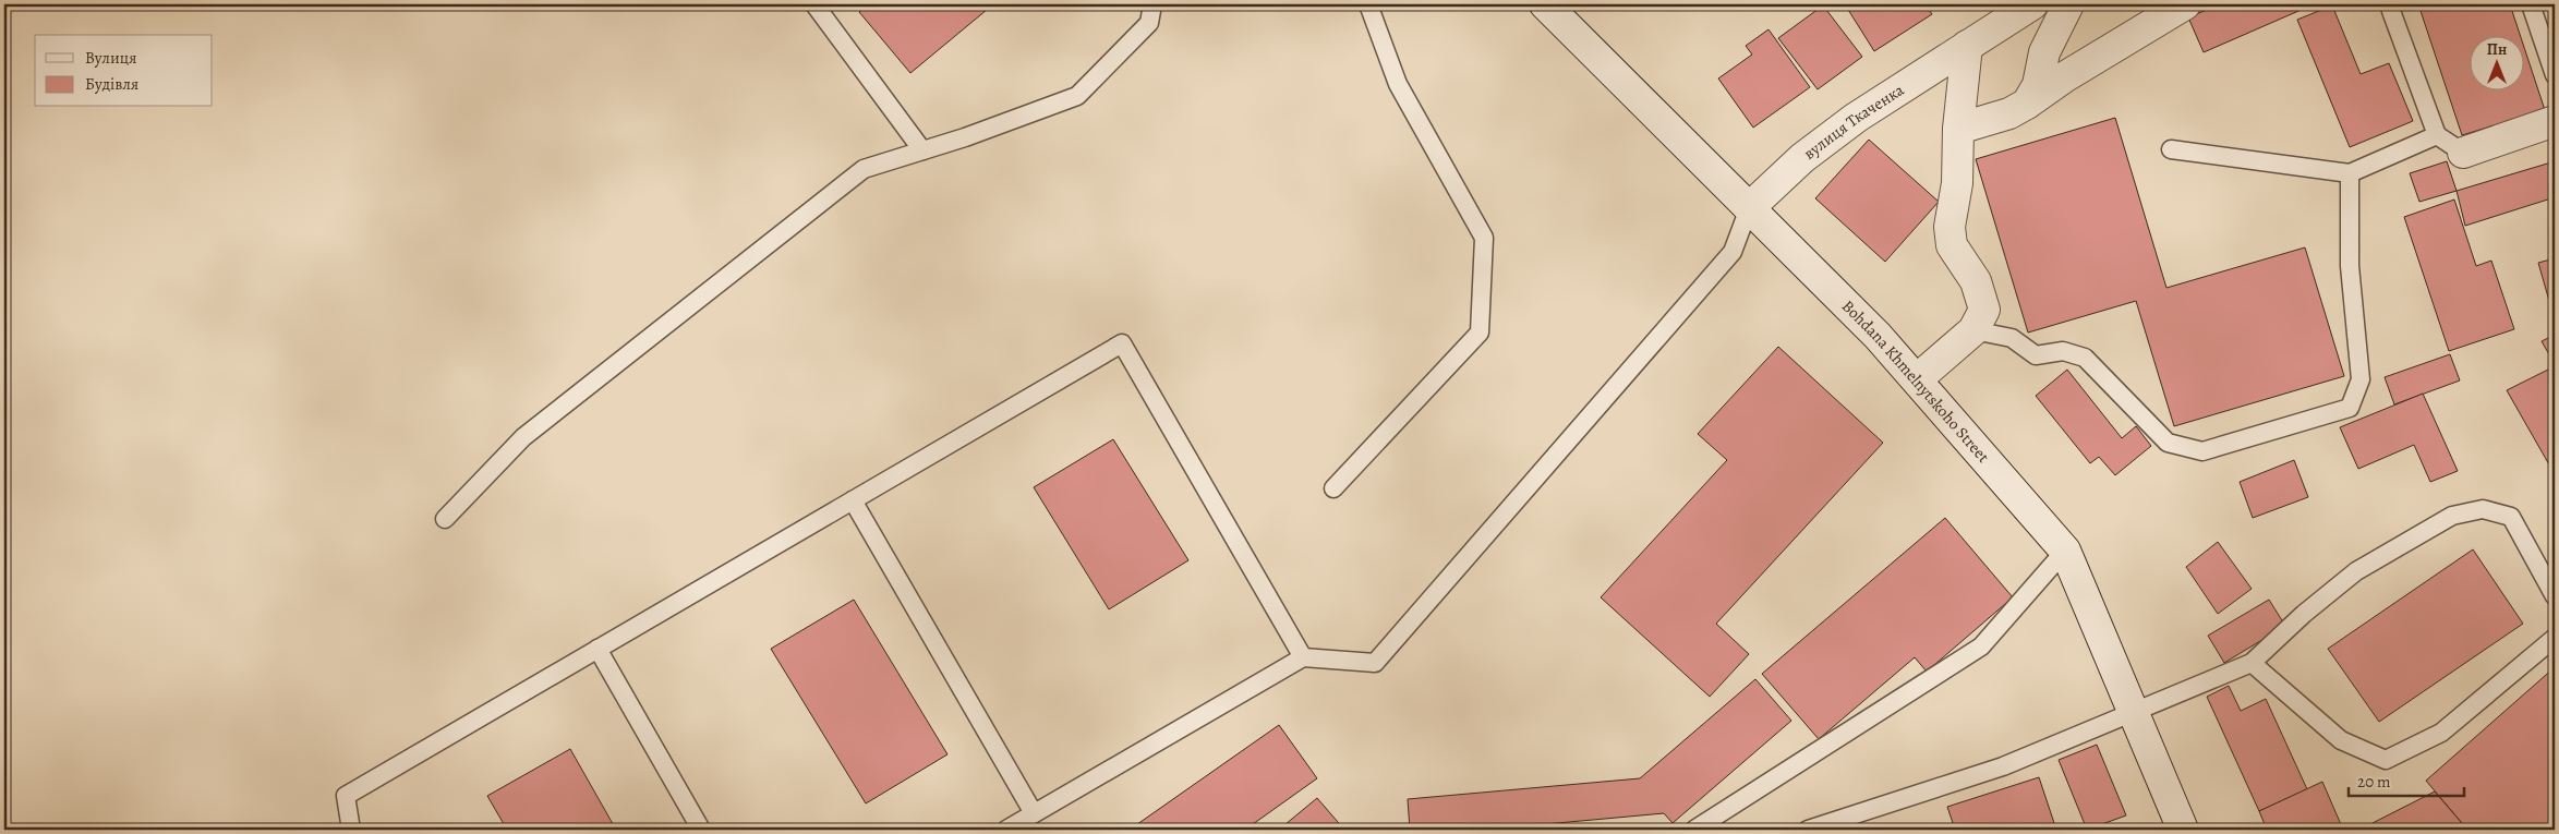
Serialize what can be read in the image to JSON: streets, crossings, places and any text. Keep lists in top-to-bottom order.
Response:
{
  "streets": {
    "street": ["вулиця Ткаченка", "Bohdana Khmelnytskoho Street"]
  },
  "crossings": [
    ["вулиця Ткаченка", "Bohdana Khmelnytskoho Street"]
  ],
  "legend": ["Вулиця", "Будівля"],
  "scale_bar": "20 m",
  "north": "top"
}
